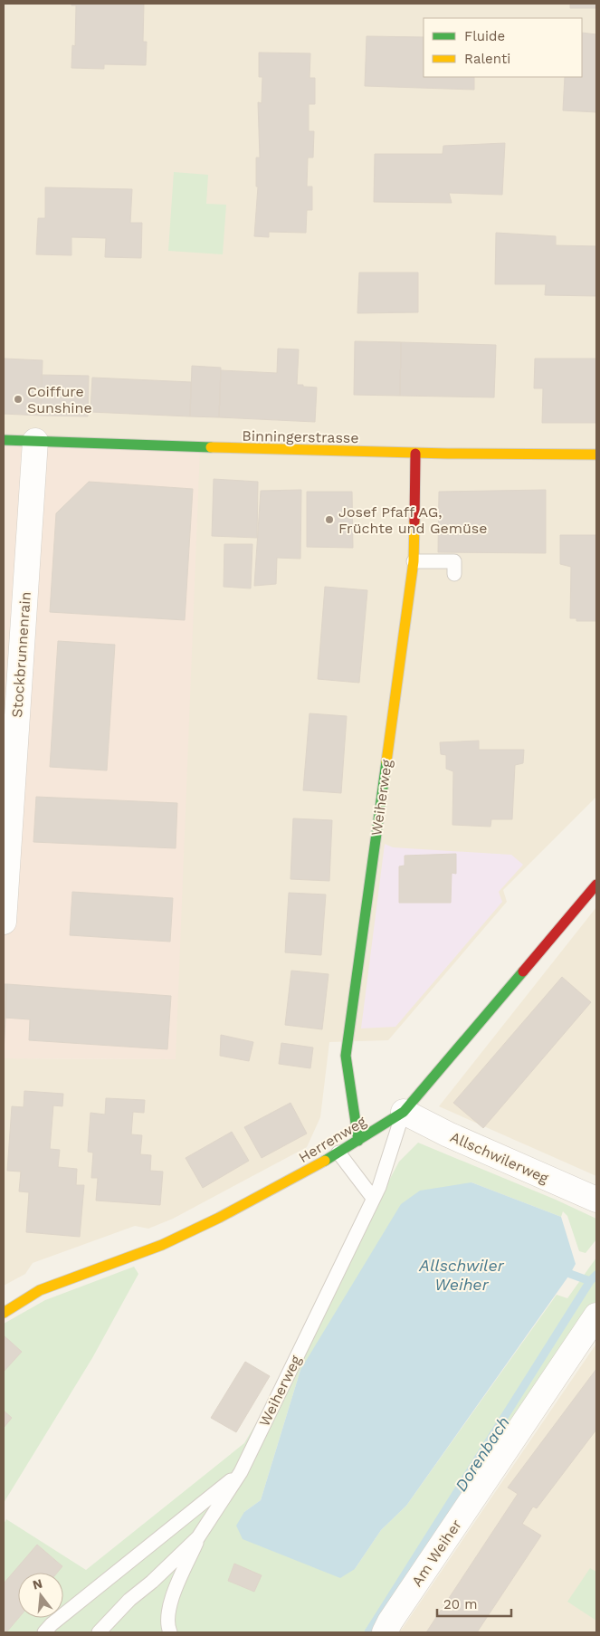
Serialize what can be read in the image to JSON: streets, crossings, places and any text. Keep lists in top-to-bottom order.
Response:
{
  "streets": {
    "street": [
      "Binningerstrasse",
      "Stockbrunnenrain",
      "Weiherweg",
      "Herrenweg",
      "Allschwilerweg",
      "Am Weiher"
    ]
  },
  "crossings": [
    ["Binningerstrasse", "Stockbrunnenrain"],
    ["Binningerstrasse", "Weiherweg"],
    ["Weiherweg", "Herrenweg"],
    ["Weiherweg", "Allschwilerweg"],
    ["Herrenweg", "Allschwilerweg"]
  ],
  "water": ["Allschwiler Weiher", "Dorenbach"],
  "places": ["Coiffure Sunshine", "Josef Pfaff AG, Früchte und Gemüse"],
  "legend": ["Fluide", "Ralenti"],
  "scale_bar": "20 m",
  "north": "top"
}
